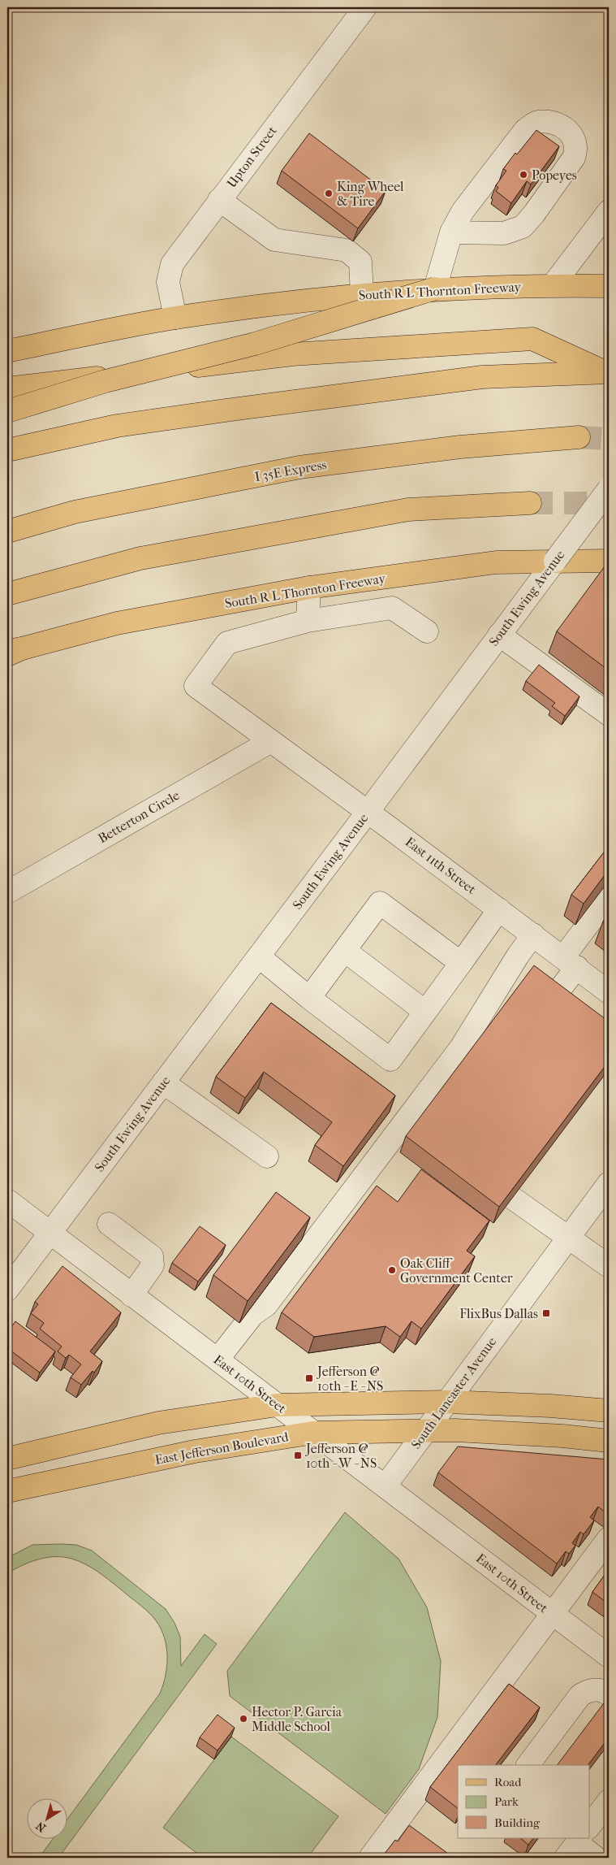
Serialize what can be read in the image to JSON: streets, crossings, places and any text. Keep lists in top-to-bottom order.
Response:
{
  "streets": {
    "main road": ["South R L Thornton Freeway", "I 35E Express", "East Jefferson Boulevard"],
    "street": [
      "Upton Street",
      "South Ewing Avenue",
      "Betterton Circle",
      "East 11th Street",
      "East 10th Street",
      "South Lancaster Avenue"
    ]
  },
  "crossings": [
    ["Upton Street", "South R L Thornton Freeway"],
    ["South R L Thornton Freeway", "South Ewing Avenue"],
    ["South Ewing Avenue", "East 11th Street"],
    ["South Ewing Avenue", "East 10th Street"],
    ["Betterton Circle", "East 11th Street"],
    ["East 10th Street", "South Lancaster Avenue"],
    ["East 10th Street", "East Jefferson Boulevard"],
    ["South Lancaster Avenue", "East Jefferson Boulevard"]
  ],
  "places": {
    "other": [
      "Popeyes",
      "King Wheel & Tire",
      "Oak Cliff Government Center",
      "Hector P. Garcia Middle School"
    ],
    "transit": ["FlixBus Dallas", "Jefferson @ 10th - E - NS", "Jefferson @ 10th - W - NS"]
  },
  "legend": ["Road", "Park", "Building"],
  "north": "bottom left"
}
